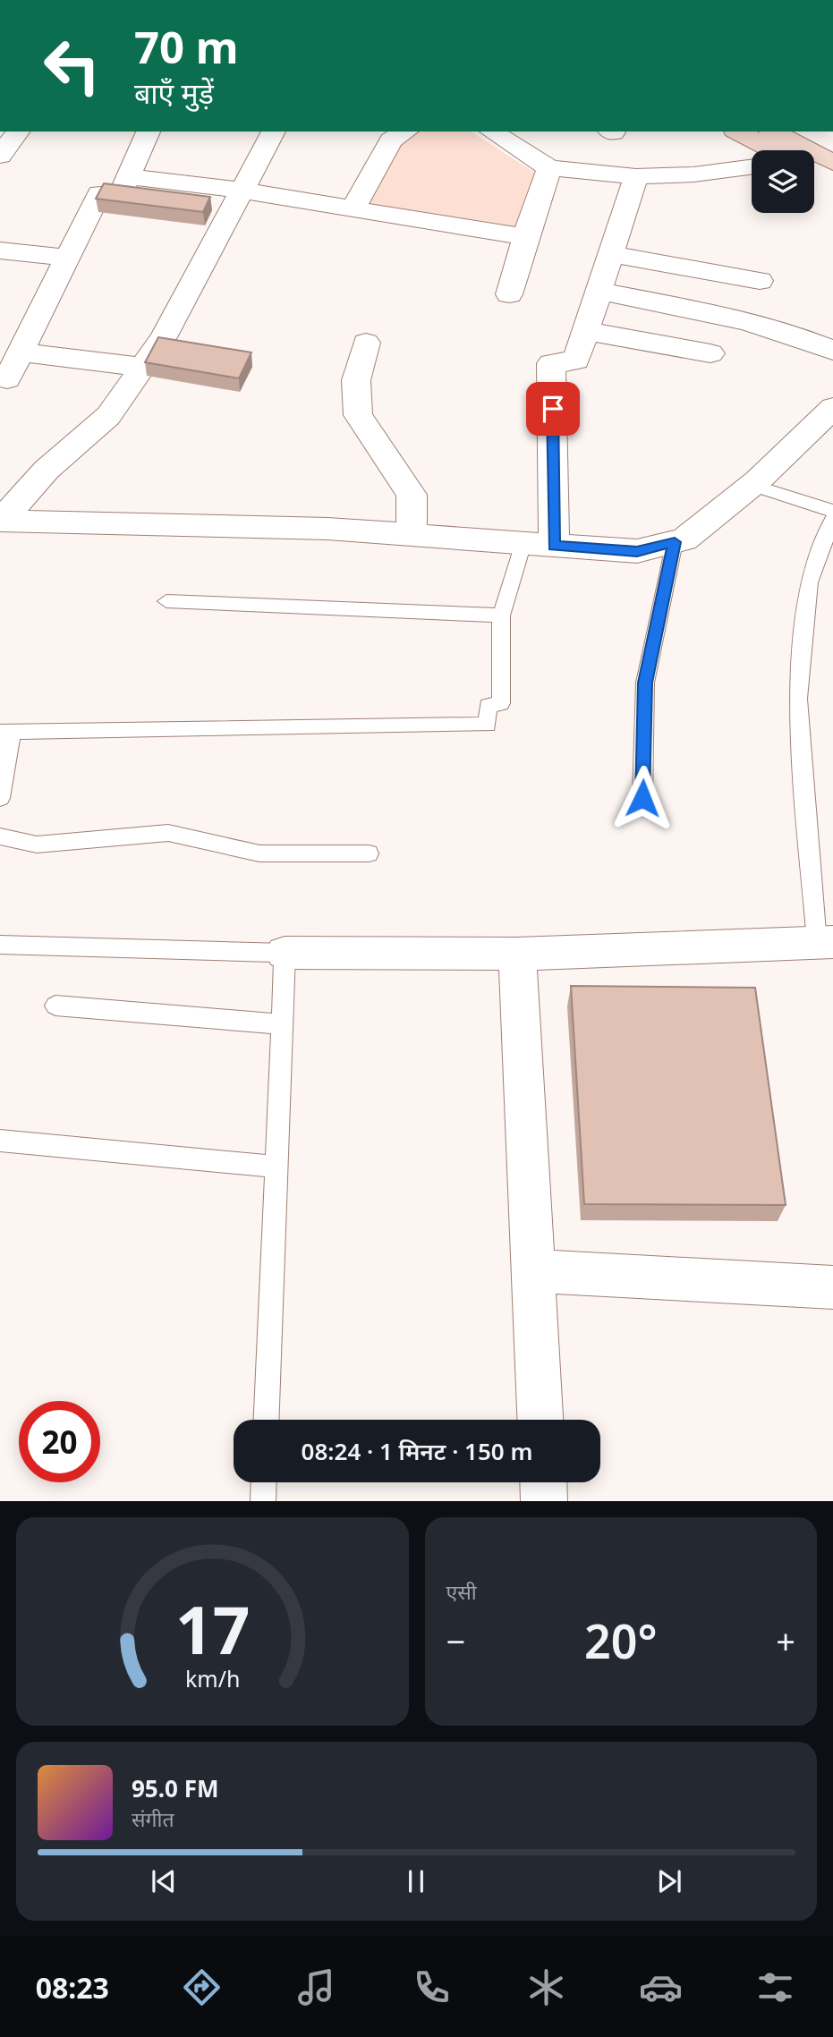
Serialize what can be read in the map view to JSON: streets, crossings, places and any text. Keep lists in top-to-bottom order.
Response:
{
  "page": {
    "turn": ["70 m", "बाएँ मुड़ें"],
    "limit": "20",
    "trip": "08:24 · 1 मिनट · 150 m",
    "tile": "एसी",
    "heat": ["−", "20°", "+"],
    "song": ["95.0 FM", "संगीत"],
    "tabs": "08:23",
    "gauge": ["17", "km/h"]
  }
}
